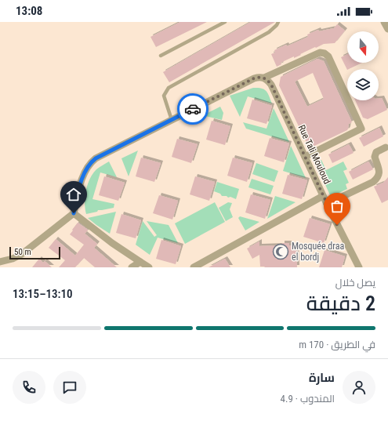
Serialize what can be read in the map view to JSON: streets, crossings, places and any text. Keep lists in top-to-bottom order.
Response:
{
  "streets": {
    "street": ["Rue Tali Mouloud"]
  },
  "places": {
    "mosque": ["Mosquée draa el bordj"]
  },
  "scale_bar": "50 m",
  "north": "bottom",
  "page": {
    "status": "13:08",
    "scale": "50 m",
    "heading": ["2 دقيقة", "يصل خلال", "13:10–13:15"],
    "panel": ["سارة", "المندوب · 4.9"],
    "bar": "في الطريق · 170 m"
  }
}
